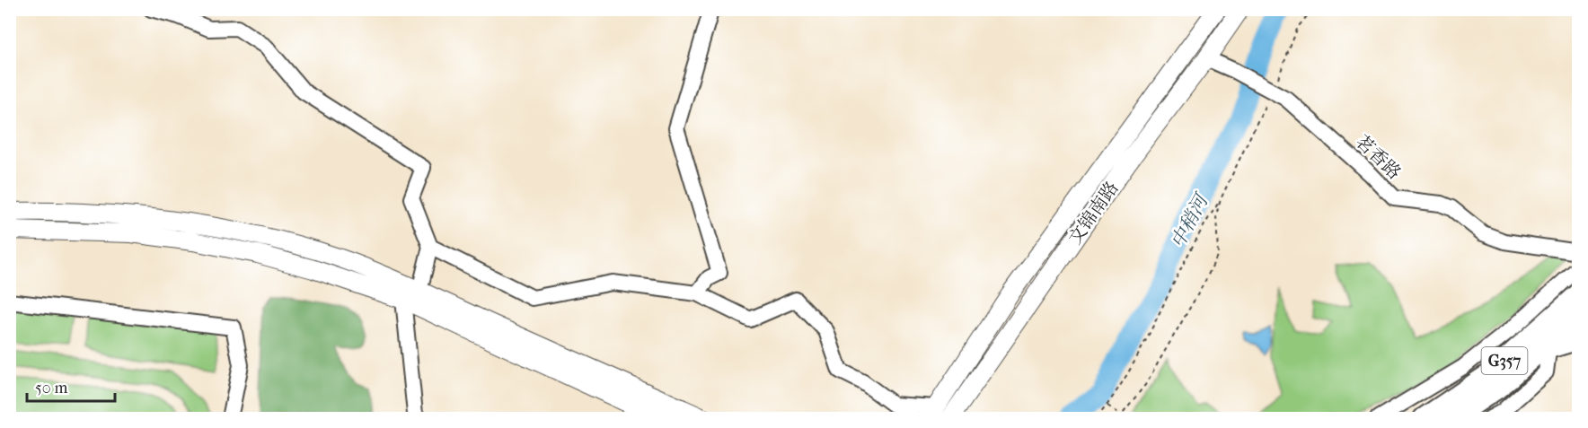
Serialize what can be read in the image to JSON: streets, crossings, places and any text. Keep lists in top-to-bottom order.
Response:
{
  "streets": {
    "highway": ["G357"],
    "main road": ["文锦南路"],
    "street": ["茗香路"]
  },
  "crossings": [
    ["茗香路", "文锦南路"]
  ],
  "water": ["中稍河"],
  "scale_bar": "50 m"
}
